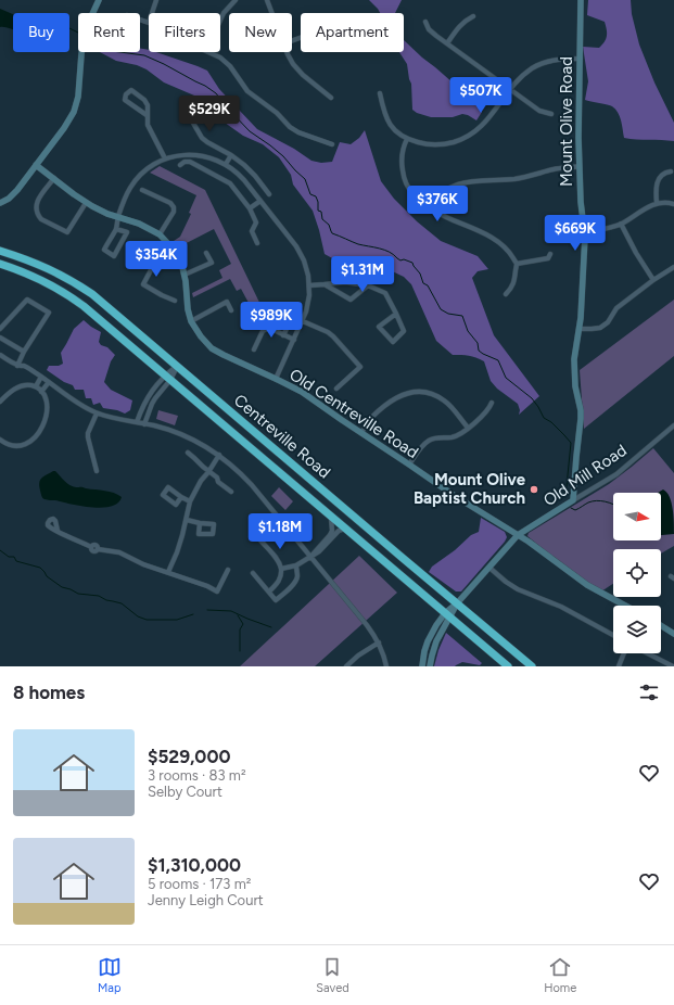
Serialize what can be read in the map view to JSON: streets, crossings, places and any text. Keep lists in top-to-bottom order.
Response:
{
  "streets": {
    "highway": ["Centreville Road"],
    "street": ["Mount Olive Road", "Old Centreville Road", "Old Mill Road"]
  },
  "crossings": [
    ["Mount Olive Road", "Old Mill Road"],
    ["Old Centreville Road", "Old Mill Road"],
    ["Centreville Road", "Old Mill Road"]
  ],
  "places": ["Mount Olive Baptist Church"],
  "north": "right",
  "page": {
    "chip": [
      "Buy",
      "Rent",
      "Filters",
      "New",
      "Apartment"
    ],
    "price": [
      "$507K",
      "$529K",
      "$376K",
      "$669K",
      "$354K",
      "$1.31M",
      "$989K",
      "$1.18M"
    ],
    "heading": "8 homes",
    "list": [
      {
        "name": "$529,000",
        "note": "3 rooms · 83 m² · Selby Court"
      },
      {
        "name": "$1,310,000",
        "note": "5 rooms · 173 m² · Jenny Leigh Court"
      }
    ],
    "tabs": ["Map", "Saved", "Home"]
  }
}
